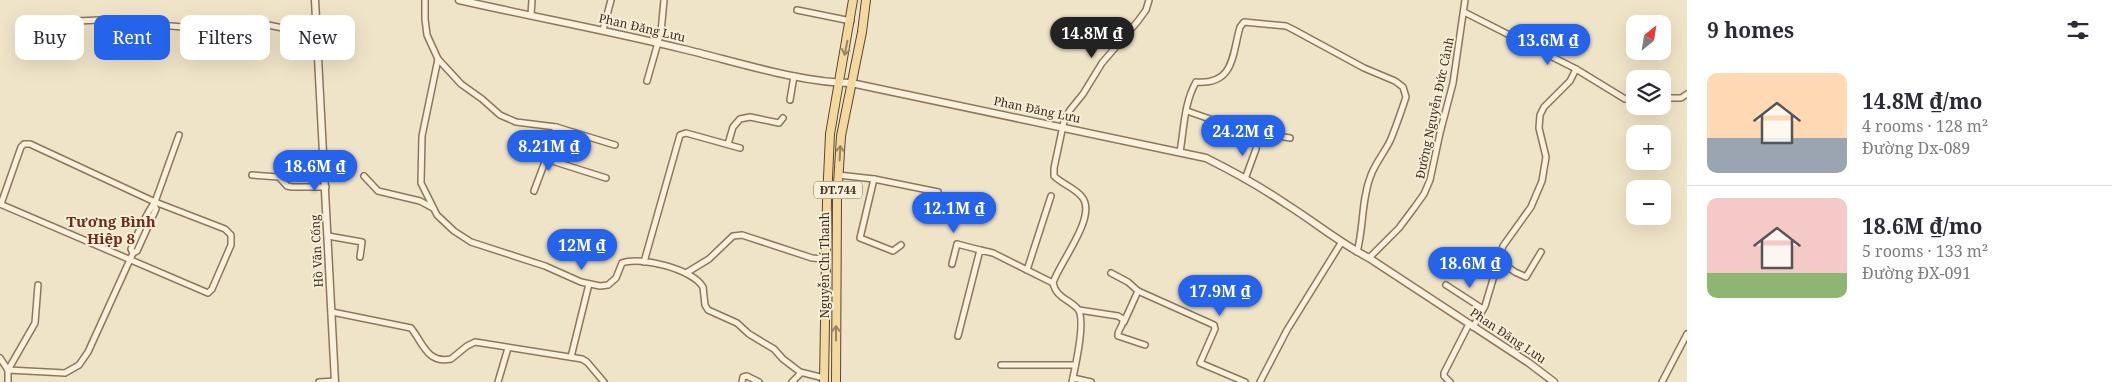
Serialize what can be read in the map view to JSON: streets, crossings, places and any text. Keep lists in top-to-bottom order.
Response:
{
  "streets": {
    "main road": ["ĐT.744", "Nguyễn Chí Thanh"],
    "street": ["Phan Đăng Lưu", "Đường Nguyễn Đức Cảnh", "Hồ Văn Cống"]
  },
  "crossings": [
    ["Phan Đăng Lưu", "Đường Nguyễn Đức Cảnh"],
    ["Phan Đăng Lưu", "Nguyễn Chí Thanh"]
  ],
  "districts": ["Tương Bình Hiệp 8"],
  "north": "top right",
  "page": {
    "heading": "9 homes",
    "map_buttons": ["+", "−"],
    "chip": [
      "Buy",
      "Rent",
      "Filters",
      "New"
    ],
    "price": [
      "14.8M ₫",
      "13.6M ₫",
      "24.2M ₫",
      "8.21M ₫",
      "18.6M ₫",
      "12.1M ₫",
      "12M ₫",
      "18.6M ₫",
      "17.9M ₫"
    ],
    "list": [
      {
        "name": "14.8M ₫/mo",
        "note": "4 rooms · 128 m² · Đường Dx-089"
      },
      {
        "name": "18.6M ₫/mo",
        "note": "5 rooms · 133 m² · Đường ĐX-091"
      }
    ]
  }
}
